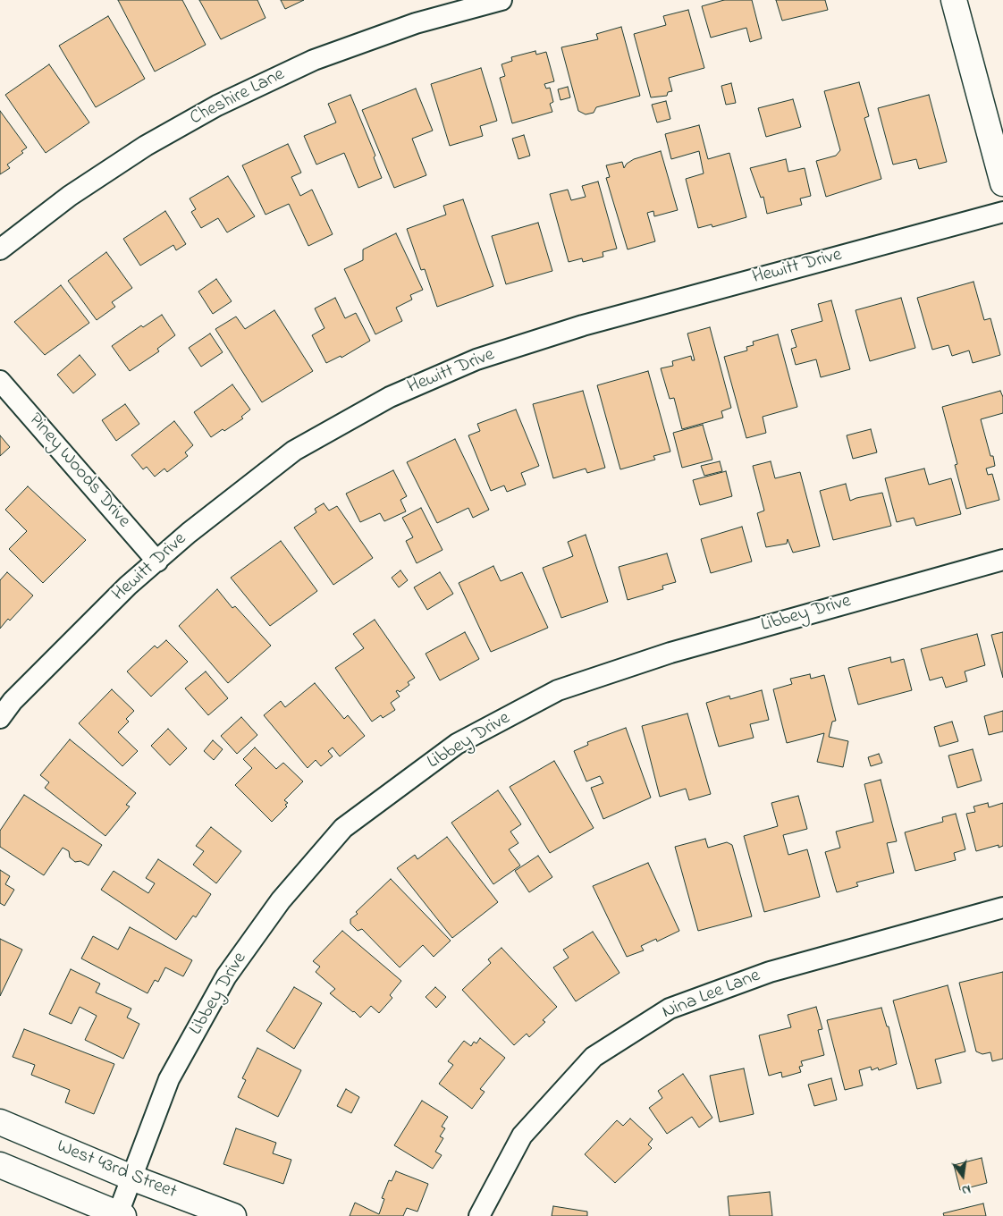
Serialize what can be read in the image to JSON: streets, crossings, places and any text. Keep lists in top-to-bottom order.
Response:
{
  "streets": {
    "main road": ["West 43rd Street"],
    "street": [
      "Cheshire Lane",
      "Hewitt Drive",
      "Piney Woods Drive",
      "Libbey Drive",
      "Nina Lee Lane"
    ]
  },
  "crossings": [
    ["Hewitt Drive", "Piney Woods Drive"],
    ["Libbey Drive", "West 43rd Street"]
  ],
  "north": "bottom"
}
